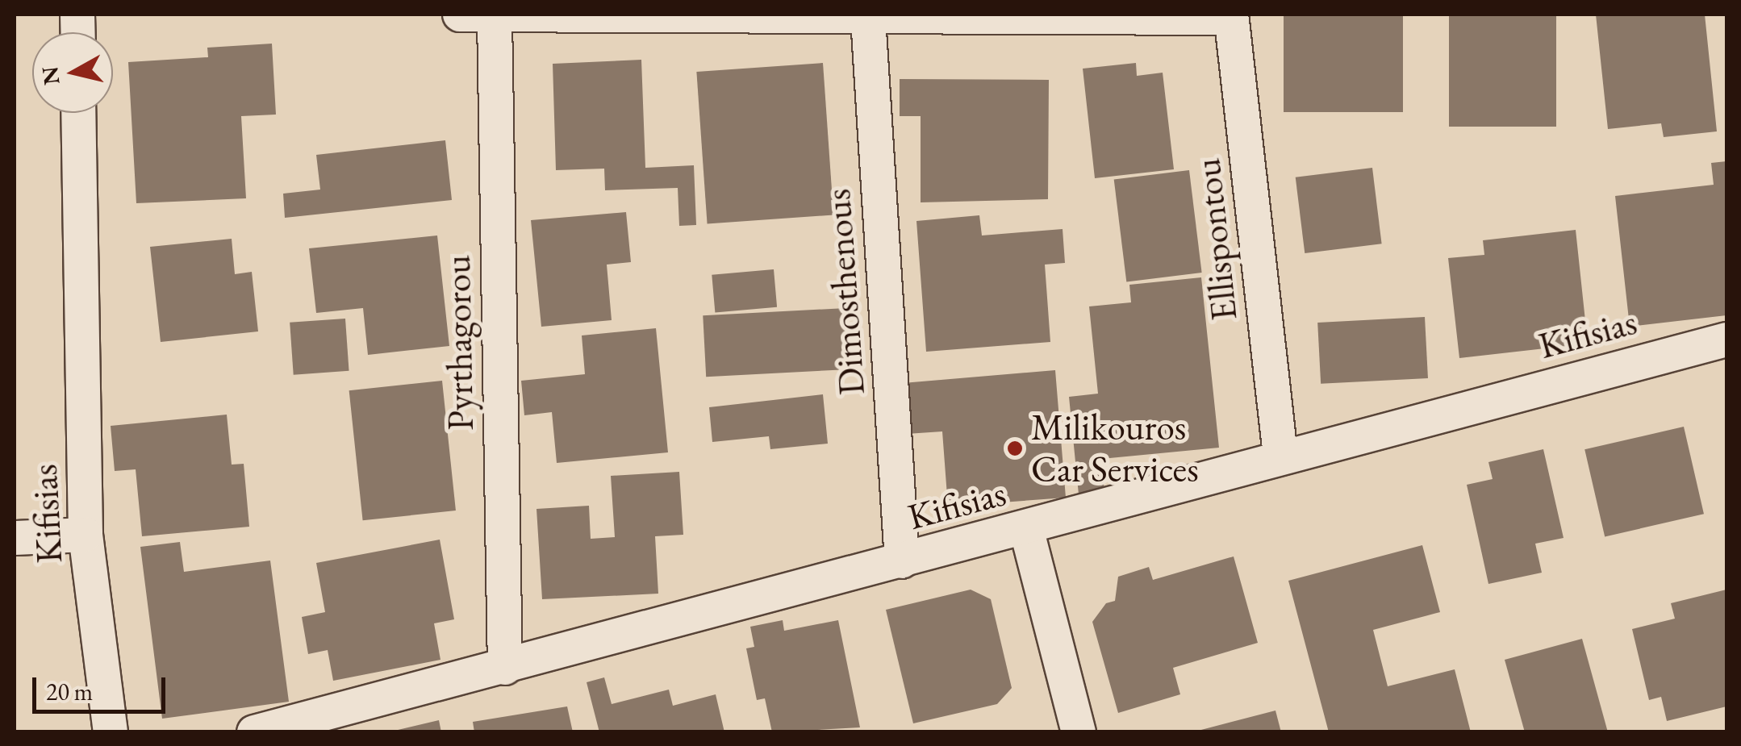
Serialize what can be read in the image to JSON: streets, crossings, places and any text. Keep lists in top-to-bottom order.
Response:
{
  "streets": {
    "street": [
      "Ellispontou",
      "Dimosthenous",
      "Kifisias",
      "Pyrthagorou"
    ]
  },
  "crossings": [
    ["Ellispontou", "Kifisias"],
    ["Dimosthenous", "Kifisias"],
    ["Kifisias", "Pyrthagorou"]
  ],
  "places": ["Milikouros Car Services"],
  "scale_bar": "20 m",
  "north": "left"
}
